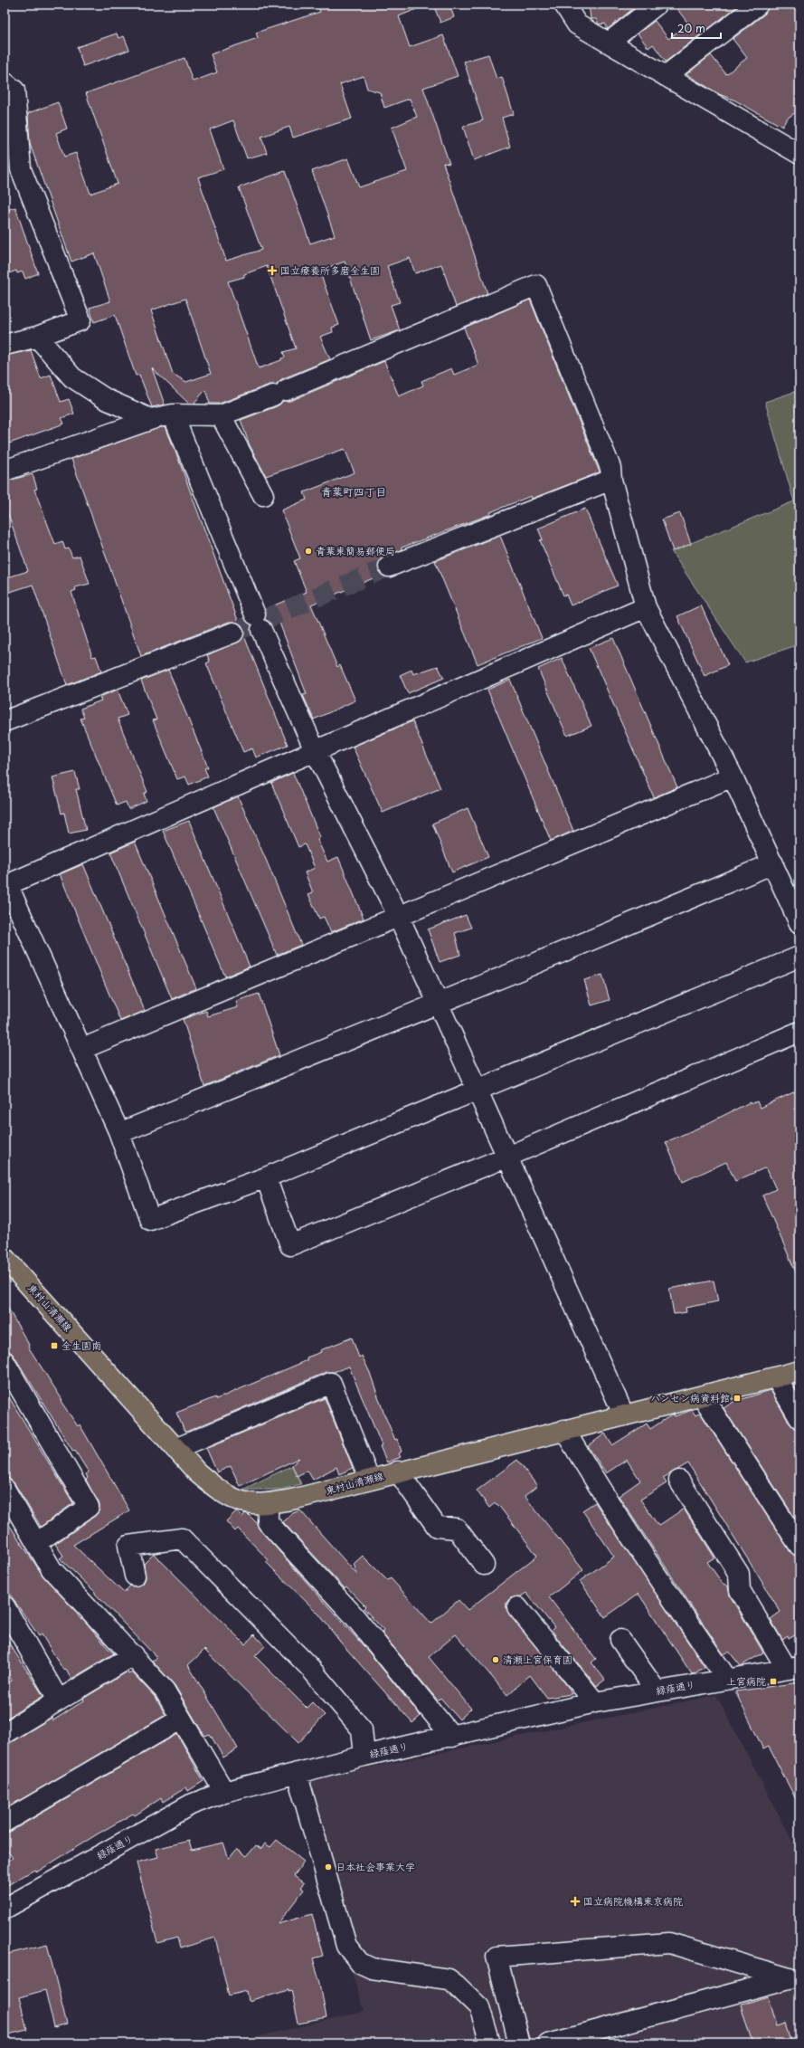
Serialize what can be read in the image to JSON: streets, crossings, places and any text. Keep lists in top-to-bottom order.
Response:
{
  "streets": {
    "main road": ["東村山清瀬線"],
    "street": ["緑蔭通り"]
  },
  "districts": ["青葉町四丁目"],
  "places": {
    "health": ["国立療養所多磨全生園", "国立病院機構東京病院"],
    "other": ["青葉東簡易郵便局", "清瀬上宮保育園", "日本社会事業大学"],
    "transit": ["全生園南", "ハンセン病資料館", "上宮病院"]
  },
  "scale_bar": "20 m"
}
